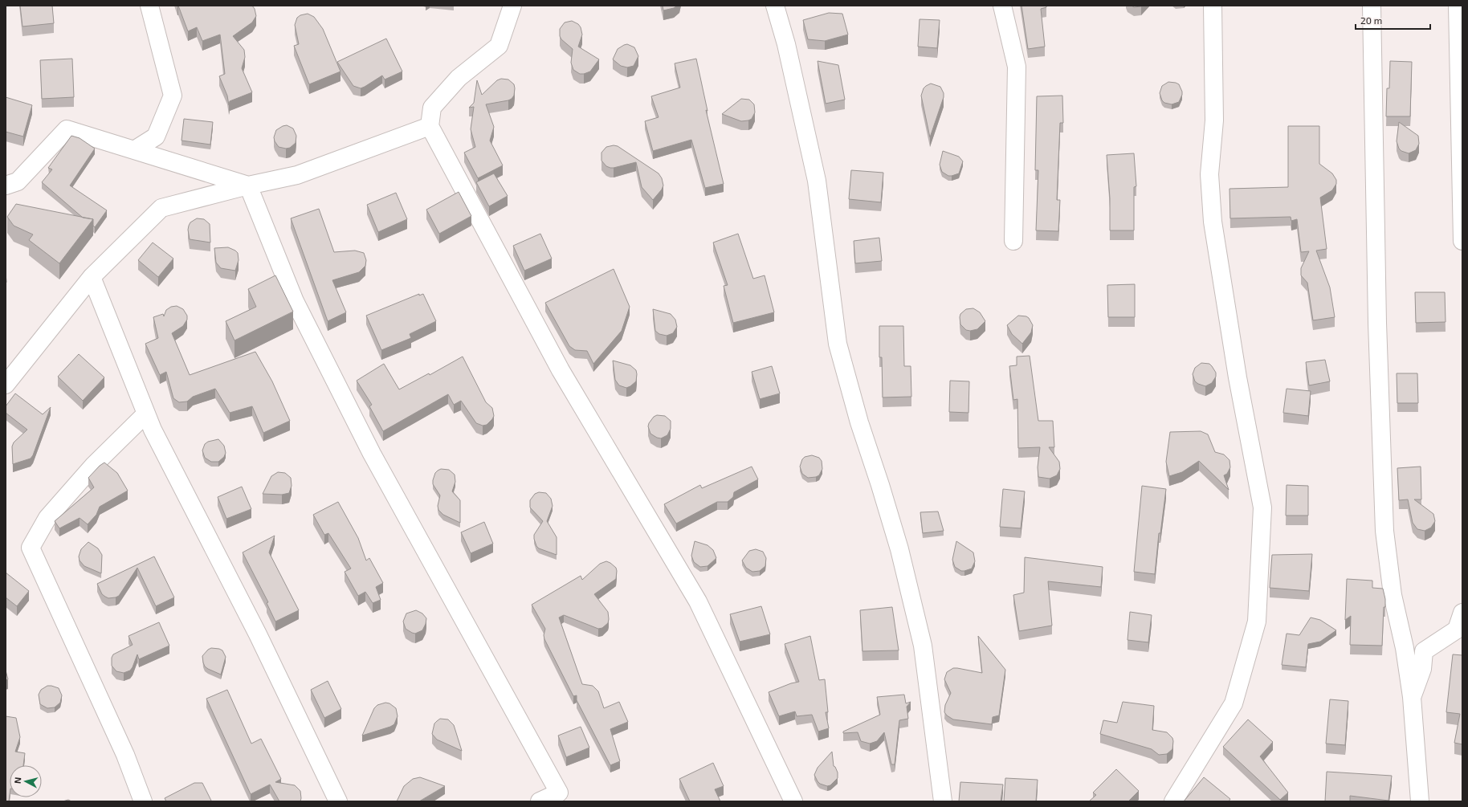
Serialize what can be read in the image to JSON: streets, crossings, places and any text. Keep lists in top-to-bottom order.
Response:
{
  "scale_bar": "20 m",
  "north": "left"
}
